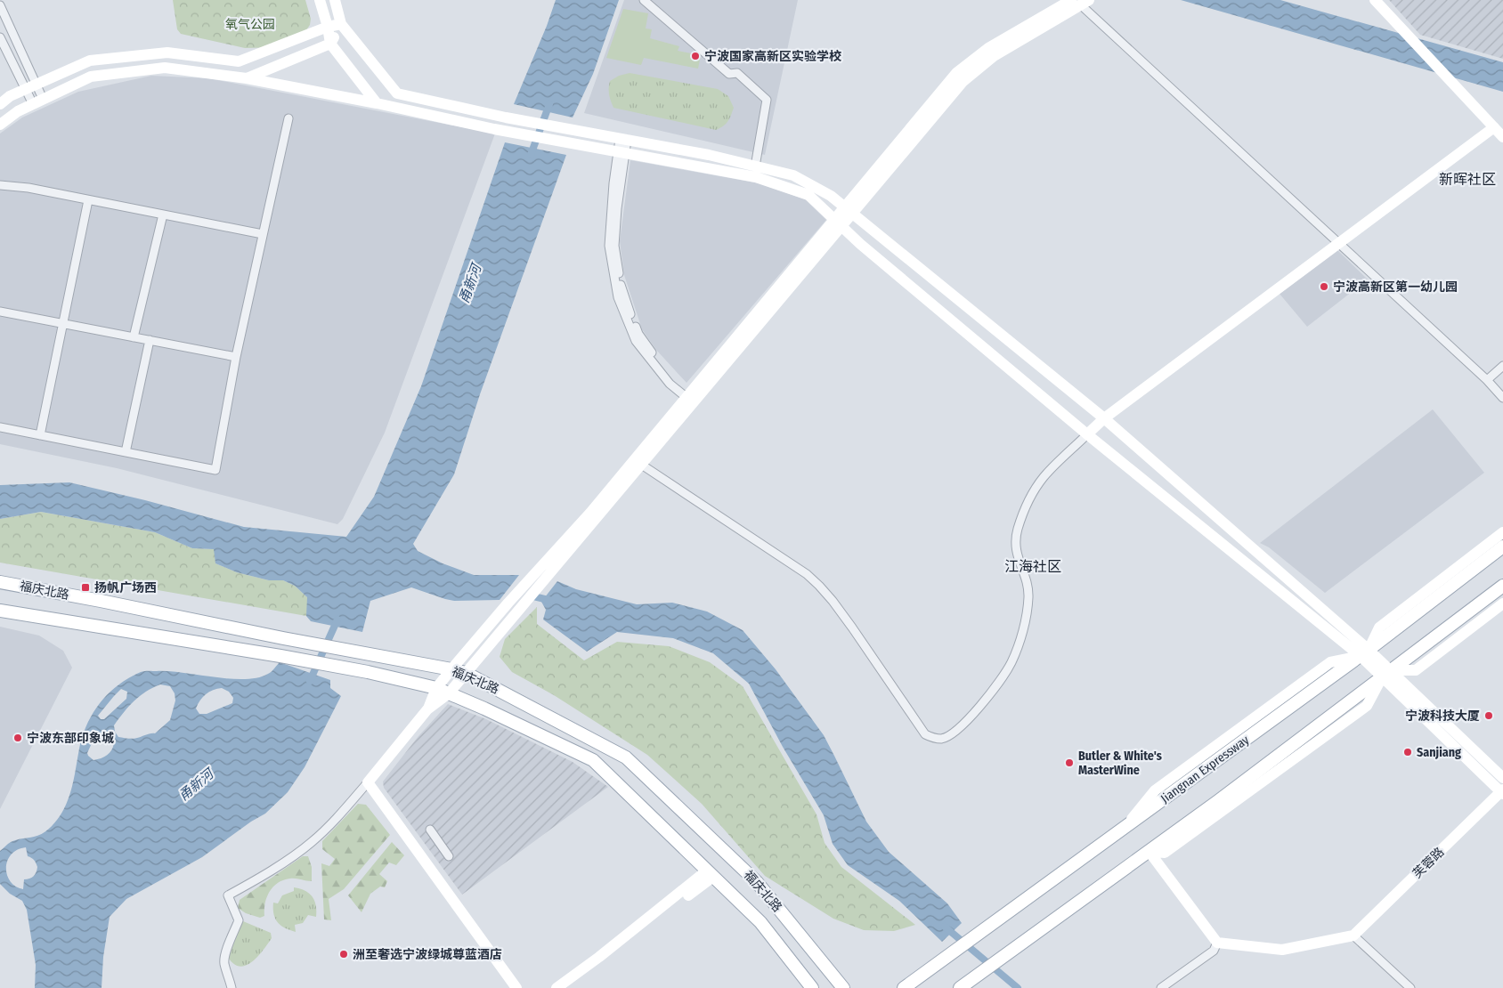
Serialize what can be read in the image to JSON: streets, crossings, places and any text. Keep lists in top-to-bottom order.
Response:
{
  "streets": {
    "main road": ["福庆北路", "Jiangnan Expressway", "芙蓉路"]
  },
  "districts": ["新晖社区", "江海社区"],
  "water": ["甬新河"],
  "parks": ["氧气公园"],
  "places": {
    "other": [
      "宁波国家高新区实验学校",
      "宁波高新区第一幼儿园",
      "宁波科技大厦",
      "宁波东部印象城",
      "Sanjiang",
      "Butler & White's MasterWine",
      "洲至奢选宁波绿城尊蓝酒店"
    ],
    "transit": ["扬帆广场西"]
  }
}
